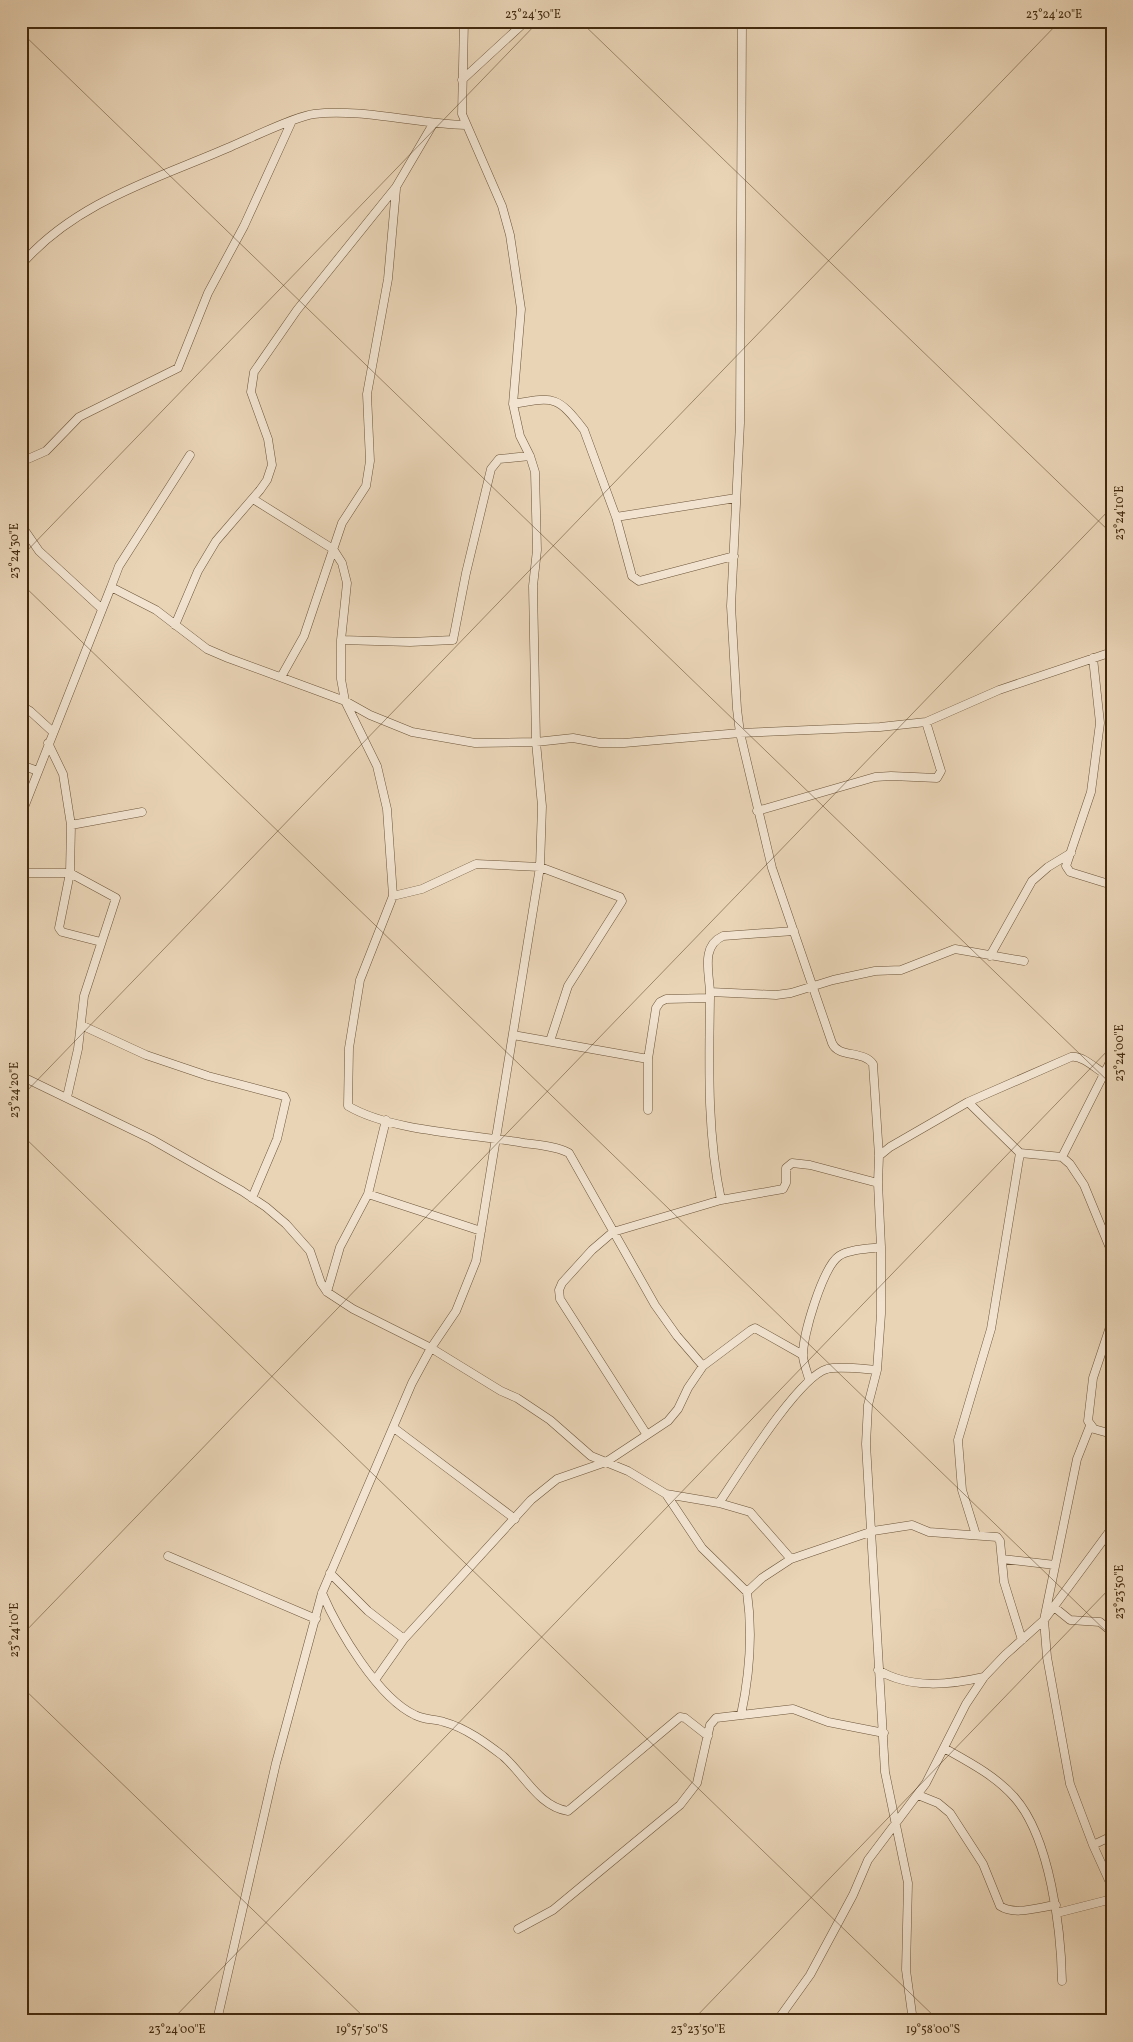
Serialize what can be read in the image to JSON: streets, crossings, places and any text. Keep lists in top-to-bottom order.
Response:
{
  "coordinates": [
    "23°24'30\"E",
    "23°24'20\"E",
    "23°24'10\"E",
    "23°24'00\"E",
    "23°23'50\"E",
    "19°57'50\"S",
    "19°58'00\"S"
  ]
}
